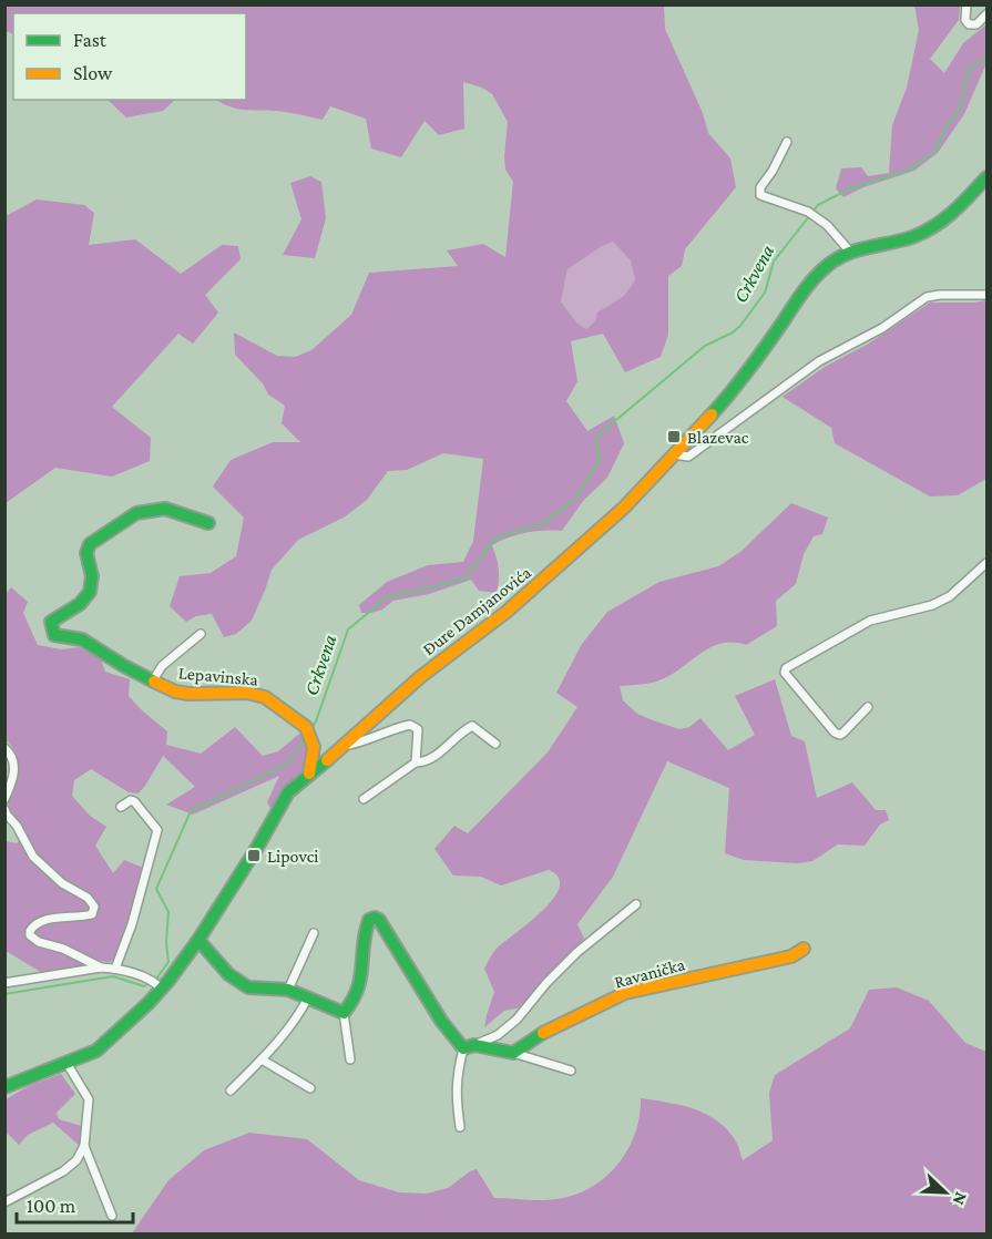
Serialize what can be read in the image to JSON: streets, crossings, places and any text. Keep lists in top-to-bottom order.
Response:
{
  "streets": {
    "main road": ["Đure Damjanovića", "Lepavinska", "Ravanička"]
  },
  "crossings": [
    ["Đure Damjanovića", "Lepavinska"]
  ],
  "water": ["Crkvena"],
  "places": {
    "transit": ["Blazevac", "Lipovci"]
  },
  "legend": ["Fast", "Slow"],
  "scale_bar": "100 m",
  "north": "bottom right"
}
